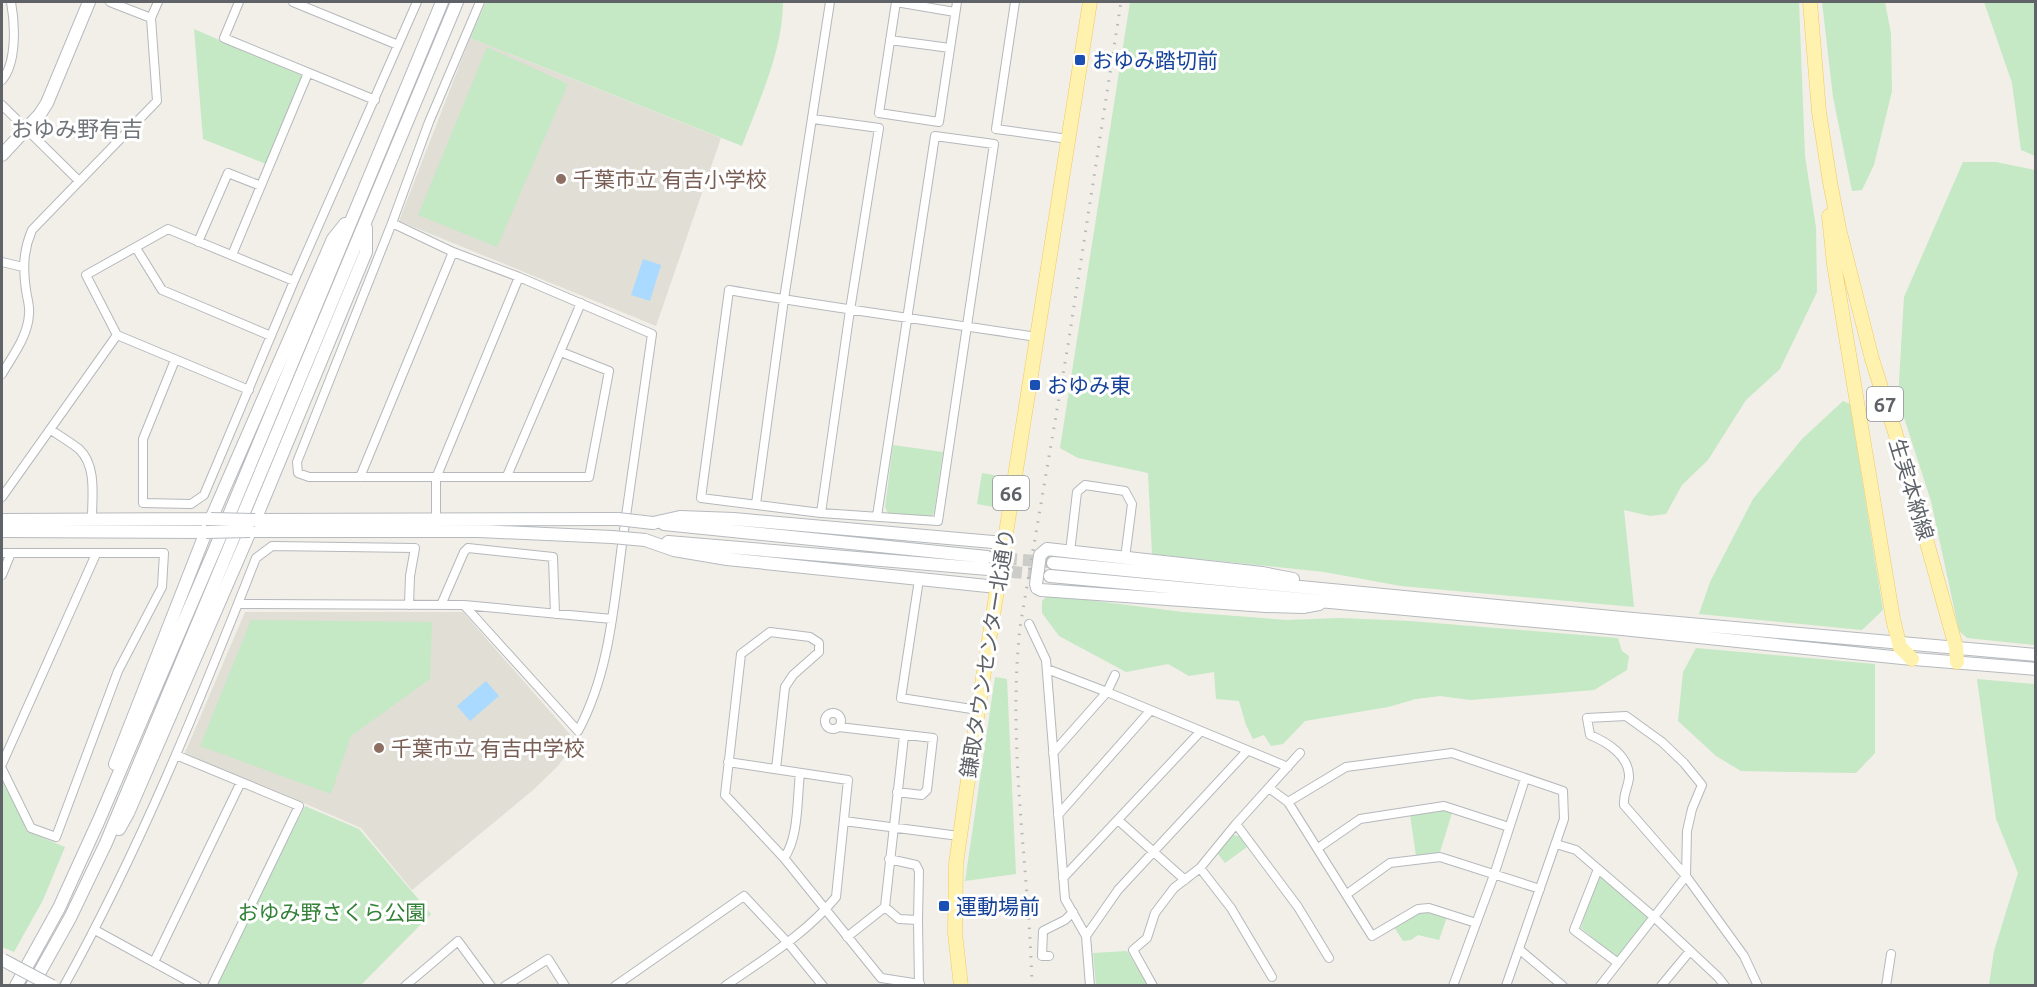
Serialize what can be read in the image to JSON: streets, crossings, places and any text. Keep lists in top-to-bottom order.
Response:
{
  "streets": {
    "main road": [
      "67",
      "生実本納線",
      "66",
      "鎌取タウンセンター北通り"
    ]
  },
  "districts": ["おゆみ野有吉"],
  "parks": ["おゆみ野さくら公園"],
  "places": {
    "transit": ["おゆみ踏切前", "おゆみ東", "運動場前"],
    "other": ["千葉市立 有吉小学校", "千葉市立 有吉中学校"]
  }
}
